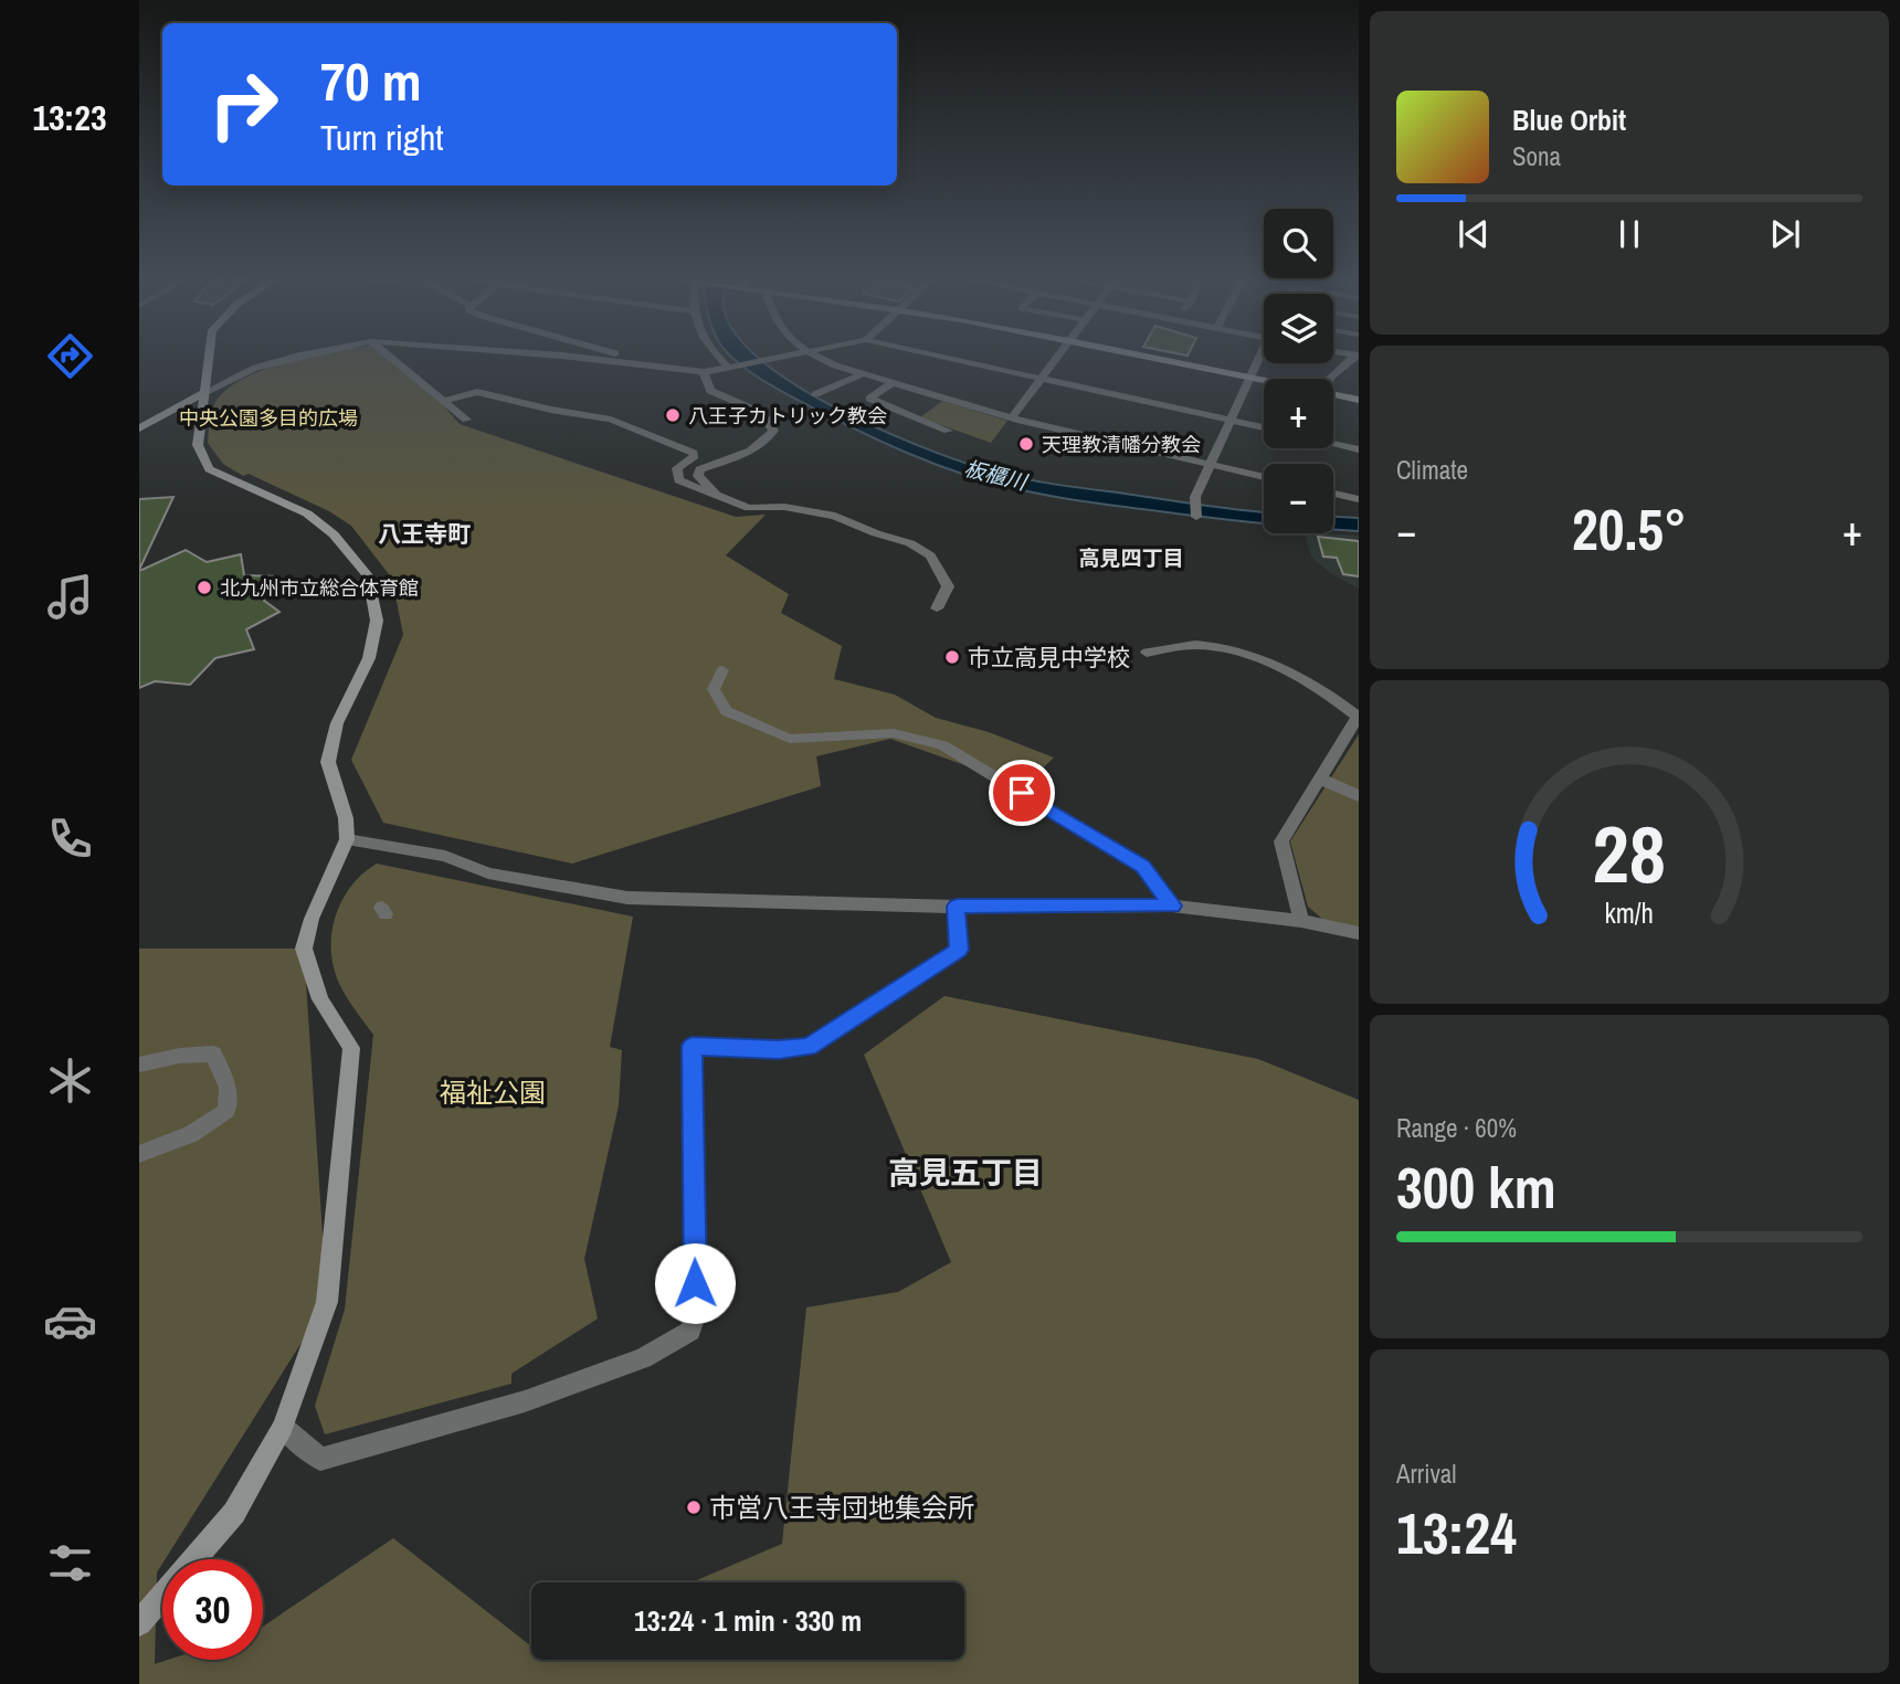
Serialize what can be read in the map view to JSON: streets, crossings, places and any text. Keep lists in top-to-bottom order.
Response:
{
  "districts": ["八王寺町", "高見四丁目", "高見五丁目"],
  "water": ["板櫃川"],
  "parks": ["中央公園多目的広場", "福祉公園"],
  "places": [
    "八王子カトリック教会",
    "天理教清幡分教会",
    "北九州市立総合体育館",
    "市立高見中学校",
    "市営八王寺団地集会所"
  ],
  "page": {
    "tabs": "13:23",
    "turn": ["70 m", "Turn right"],
    "song": ["Blue Orbit", "Sona"],
    "map_buttons": ["+", "−"],
    "tile": [
      "Climate",
      ["Range · 60%", "300 km"],
      ["Arrival", "13:24"]
    ],
    "heat": ["−", "20.5°", "+"],
    "limit": "30",
    "trip": "13:24 · 1 min · 330 m",
    "gauge": ["28", "km/h"]
  }
}
